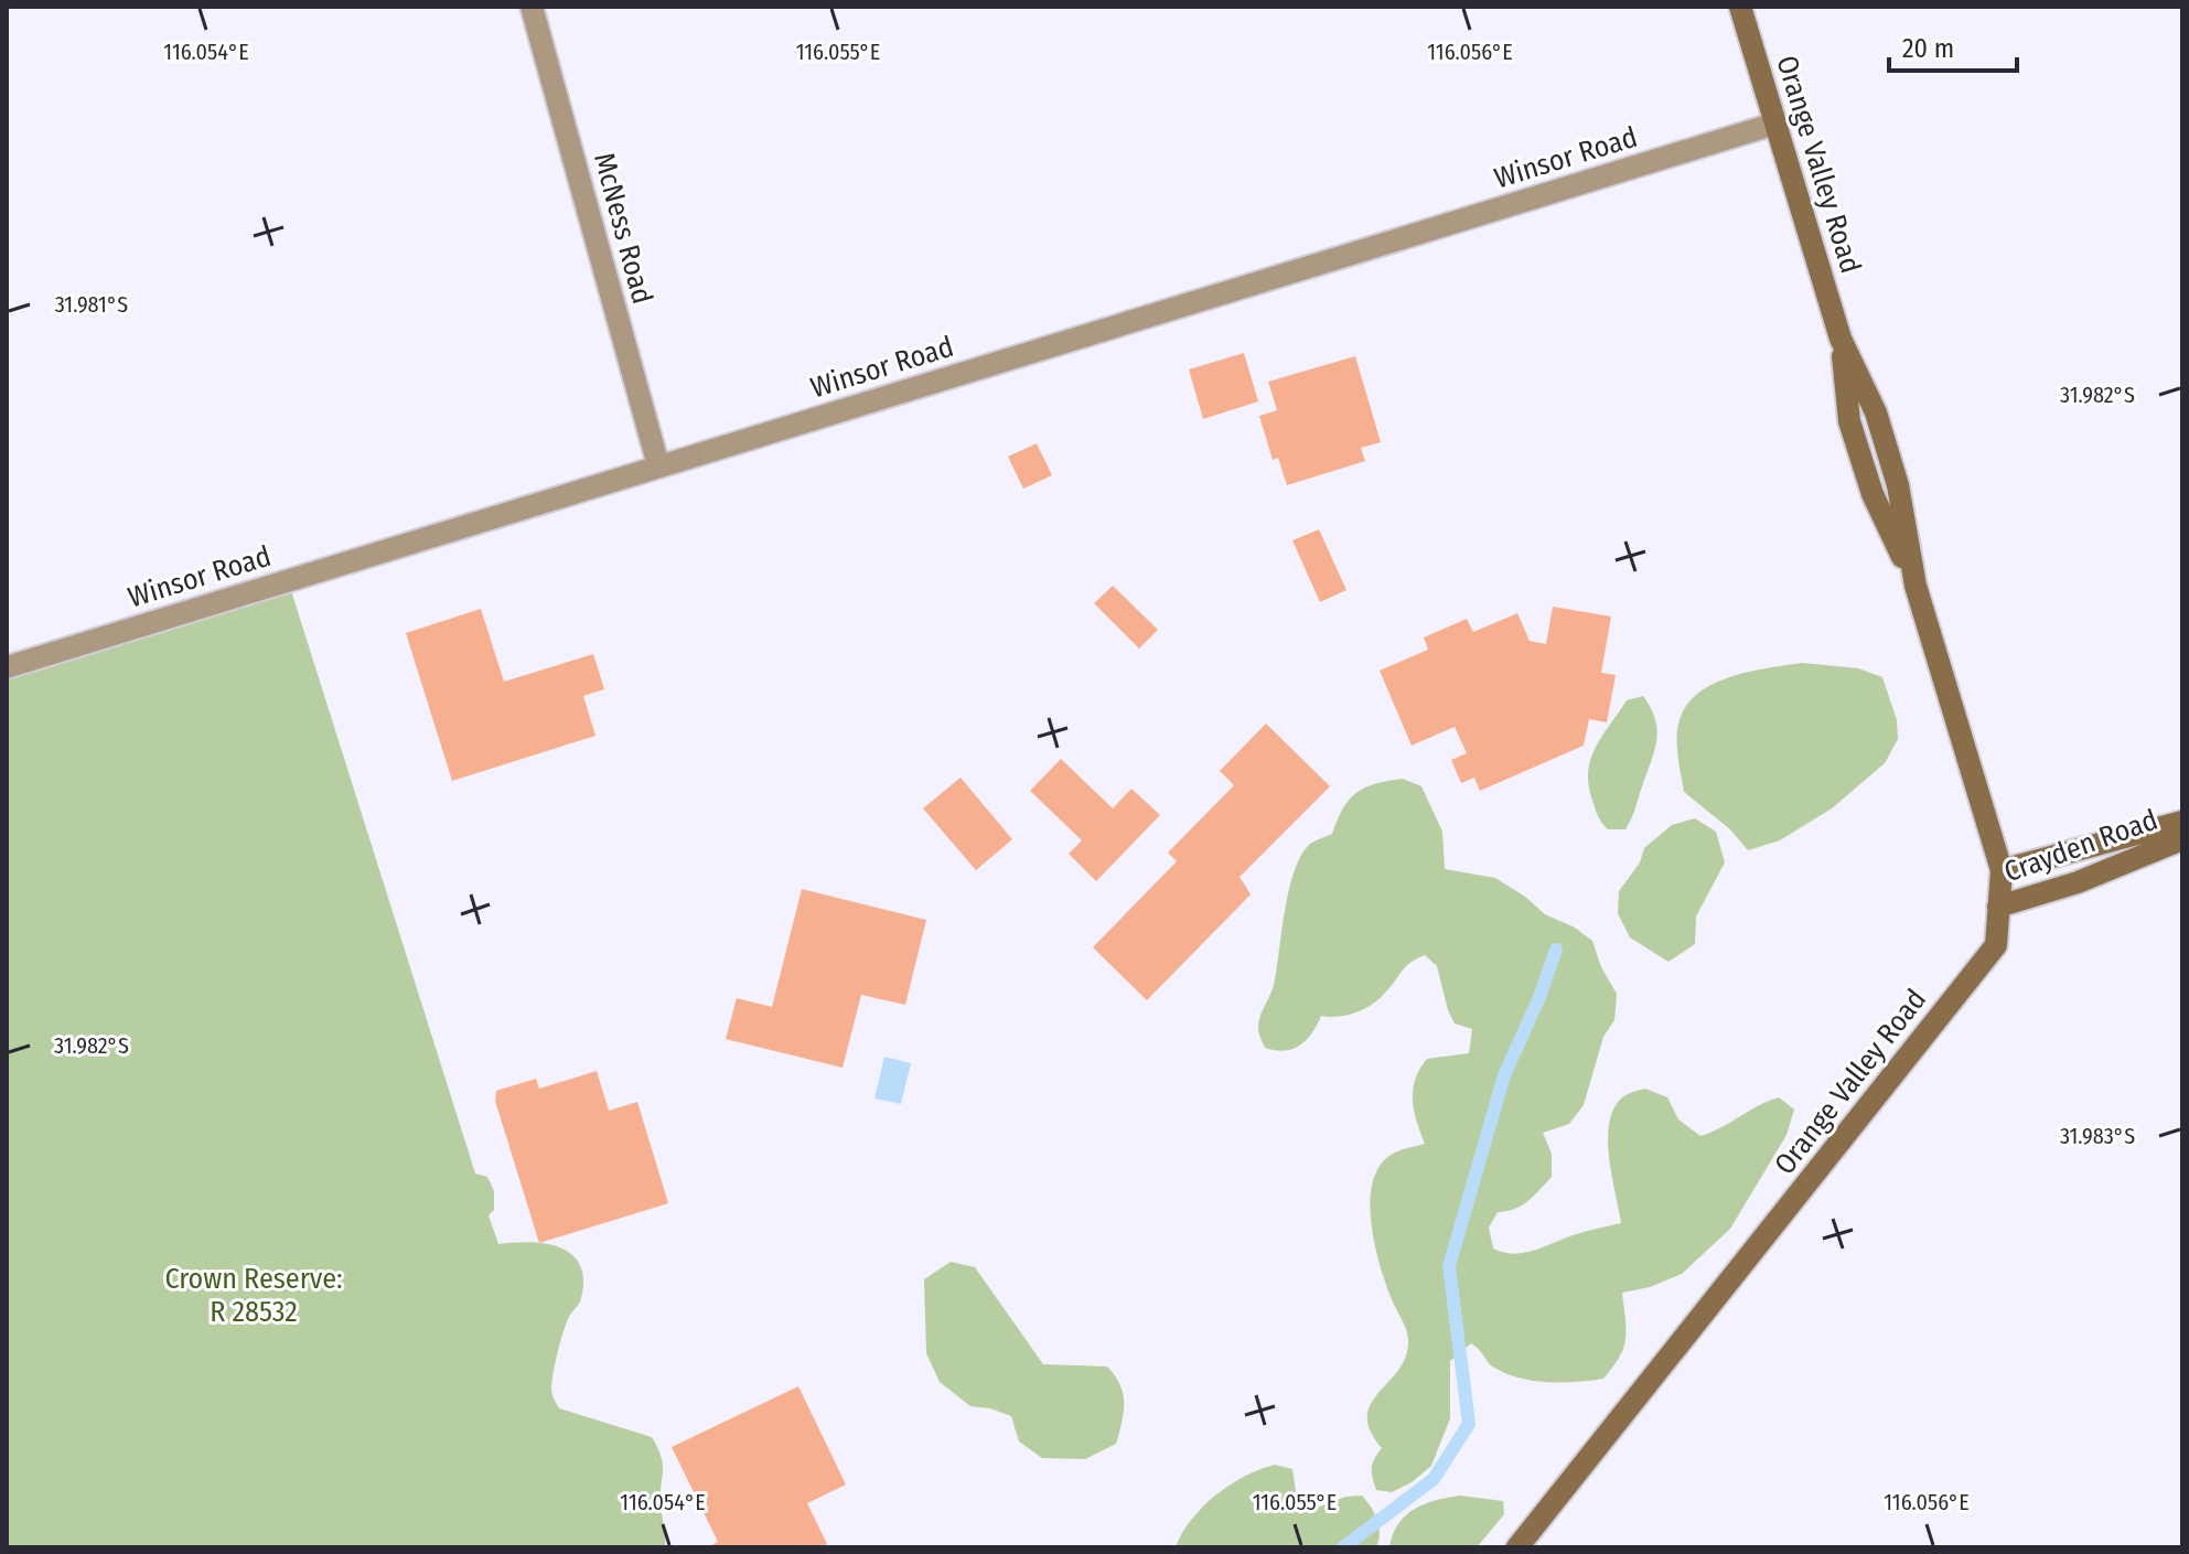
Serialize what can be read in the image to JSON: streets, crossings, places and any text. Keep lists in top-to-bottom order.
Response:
{
  "streets": {
    "street": [
      "Winsor Road",
      "Orange Valley Road",
      "McNess Road",
      "Crayden Road"
    ]
  },
  "crossings": [
    ["Winsor Road", "Orange Valley Road"],
    ["Winsor Road", "McNess Road"],
    ["Orange Valley Road", "Crayden Road"]
  ],
  "parks": ["Crown Reserve: R 28532"],
  "scale_bar": "20 m",
  "coordinates": [
    "116.054°E",
    "116.055°E",
    "116.056°E",
    "31.981°S",
    "31.982°S",
    "31.983°S"
  ]
}
